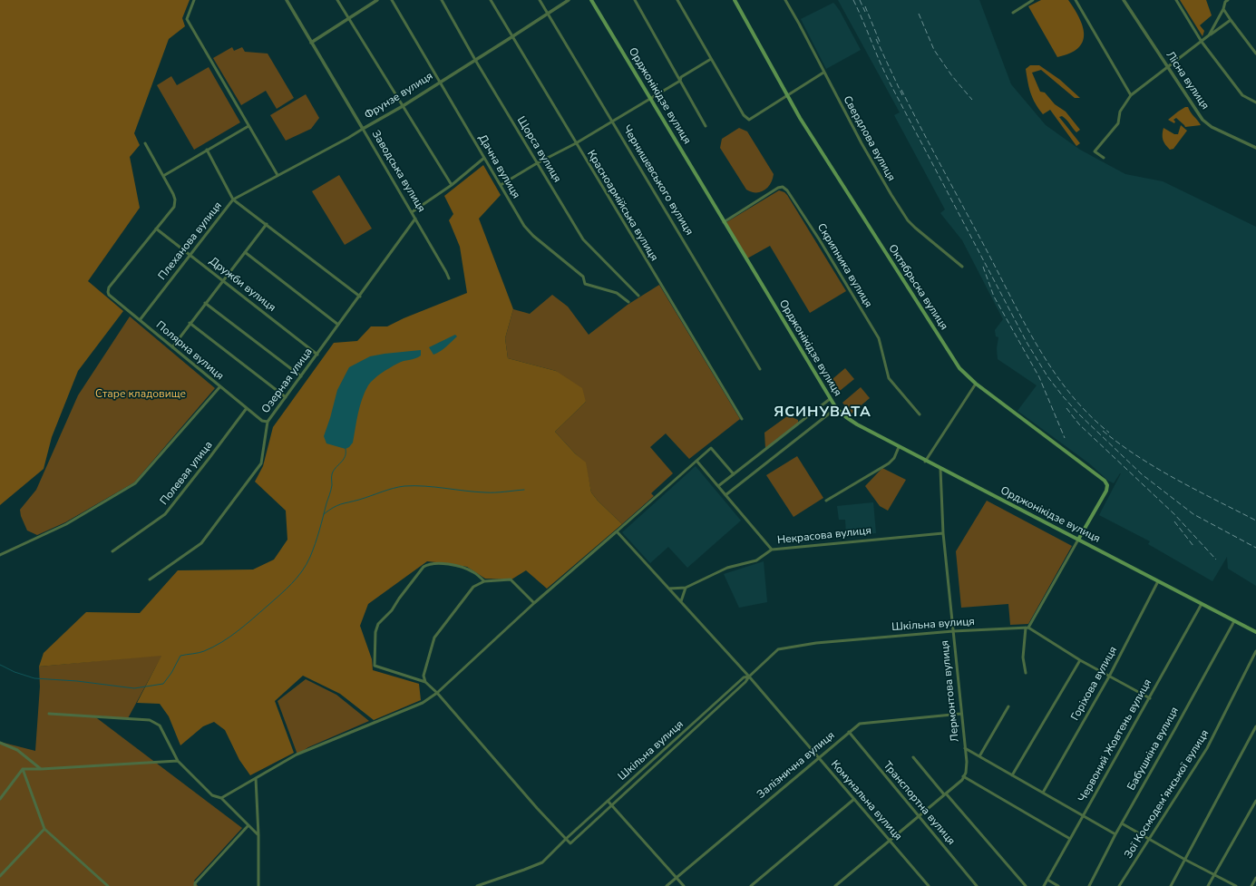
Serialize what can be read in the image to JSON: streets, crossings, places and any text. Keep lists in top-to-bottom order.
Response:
{
  "streets": {
    "main road": ["Орджонікідзе вулиця", "Октябрьска вулиця"],
    "street": [
      "Лісна вулиця",
      "Фрунзе вулиця",
      "Свердлова вулиця",
      "Щорса вулиця",
      "Дачна вулиця",
      "Заводська вулиця",
      "Чернишевського вулиця",
      "Красноармійська вулиця",
      "Плеханова вулиця",
      "Скрипника вулиця",
      "Дружби вулиця",
      "Полярна вулиця",
      "Озерная улица",
      "Полевая улица",
      "Некрасова вулиця",
      "Шкільна вулиця",
      "Горіхова вулиця",
      "Лермонтова вулиця",
      "Червоний Жовтень вулиця",
      "Бабушкіна вулиця",
      "Залізнична вулиця",
      "Зої Космодем’янської вулиця",
      "Комунальна вулиця",
      "Транспортна вулиця"
    ]
  },
  "crossings": [
    ["Фрунзе вулиця", "Щорса вулиця"],
    ["Фрунзе вулиця", "Дачна вулиця"],
    ["Фрунзе вулиця", "Заводська вулиця"],
    ["Фрунзе вулиця", "Чернишевського вулиця"],
    ["Фрунзе вулиця", "Красноармійська вулиця"],
    ["Фрунзе вулиця", "Плеханова вулиця"],
    ["Орджонікідзе вулиця", "Скрипника вулиця"],
    ["Орджонікідзе вулиця", "Октябрьска вулиця"],
    ["Орджонікідзе вулиця", "Горіхова вулиця"],
    ["Орджонікідзе вулиця", "Лермонтова вулиця"],
    ["Орджонікідзе вулиця", "Червоний Жовтень вулиця"],
    ["Орджонікідзе вулиця", "Бабушкіна вулиця"],
    ["Заводська вулиця", "Озерная улица"],
    ["Плеханова вулиця", "Дружби вулиця"],
    ["Плеханова вулиця", "Полярна вулиця"],
    ["Дружби вулиця", "Полярна вулиця"],
    ["Дружби вулиця", "Озерная улица"],
    ["Полярна вулиця", "Озерная улица"],
    ["Полярна вулиця", "Полевая улица"],
    ["Некрасова вулиця", "Лермонтова вулиця"],
    ["Шкільна вулиця", "Лермонтова вулиця"],
    ["Шкільна вулиця", "Комунальна вулиця"],
    ["Лермонтова вулиця", "Залізнична вулиця"],
    ["Залізнична вулиця", "Комунальна вулиця"],
    ["Залізнична вулиця", "Транспортна вулиця"]
  ],
  "districts": ["ЯСИНУВАТА"],
  "parks": ["Старе кладовище"]
}
